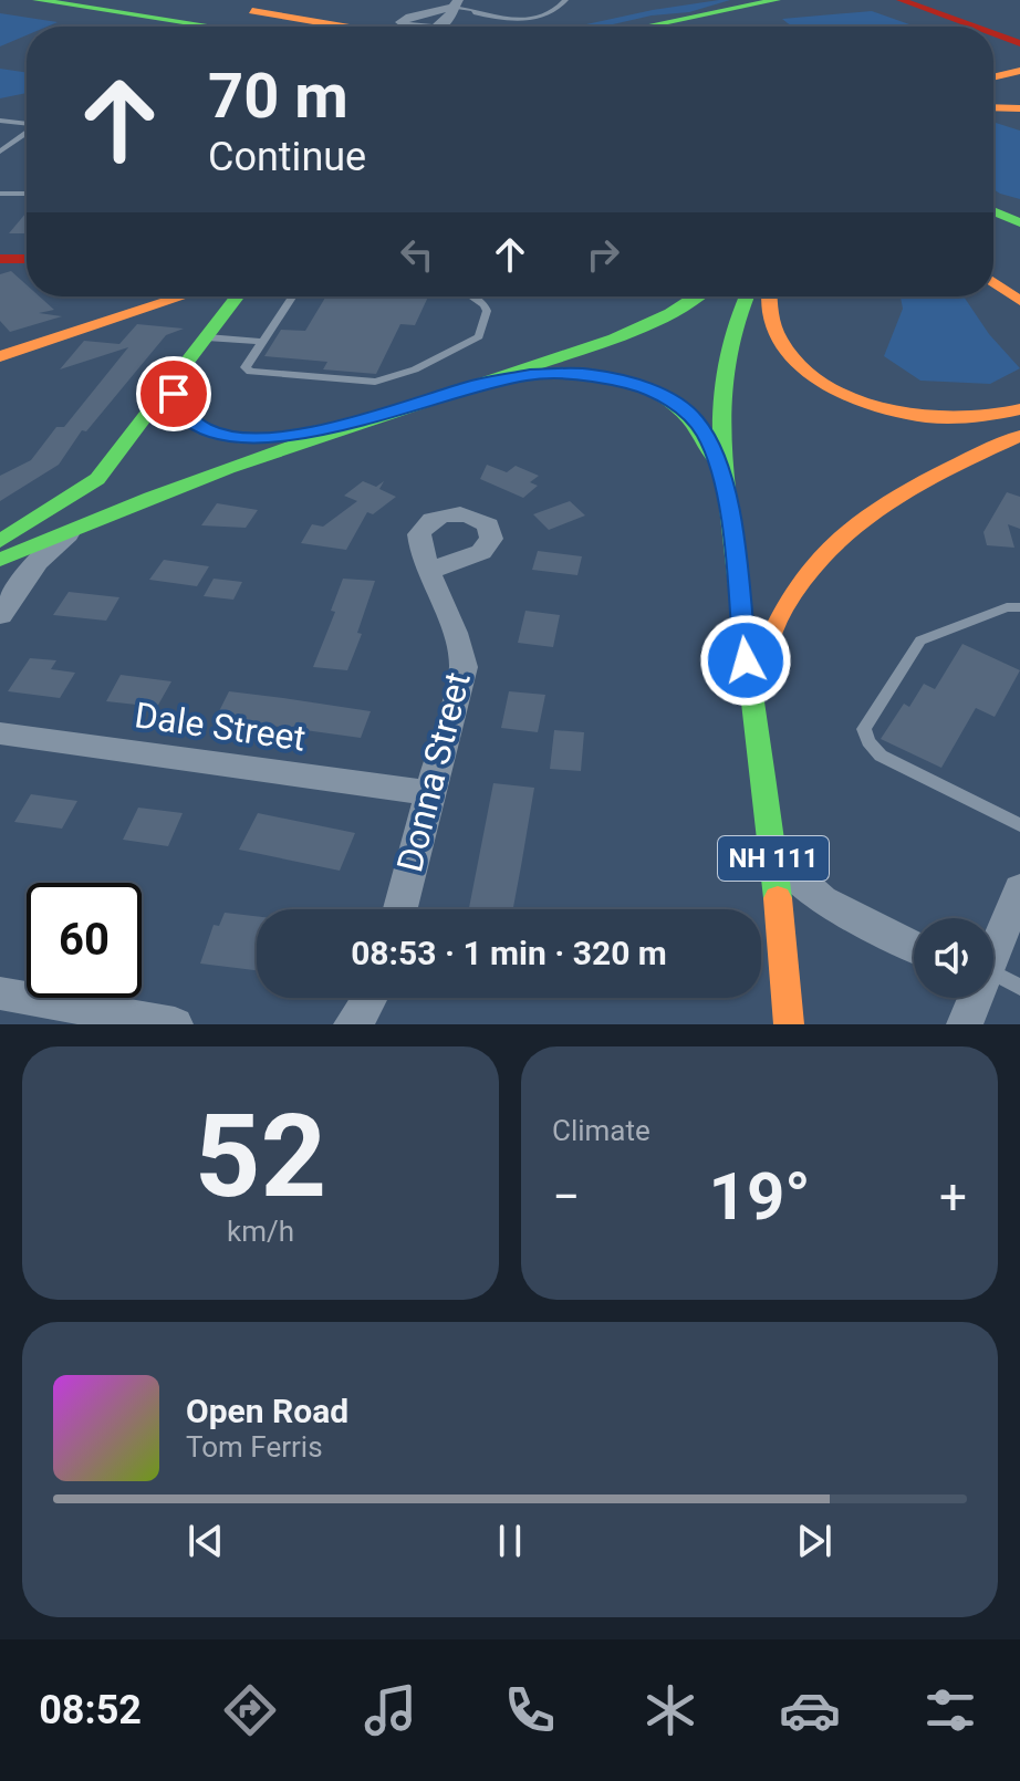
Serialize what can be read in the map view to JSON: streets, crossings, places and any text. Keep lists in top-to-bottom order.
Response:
{
  "streets": {
    "main road": ["NH 111"],
    "street": ["Dale Street", "Donna Street"]
  },
  "crossings": [
    ["Dale Street", "Donna Street"]
  ],
  "page": {
    "turn": ["70 m", "Continue"],
    "limit": "60",
    "trip": "08:53 · 1 min · 320 m",
    "tile": [
      ["52", "km/h"],
      "Climate"
    ],
    "heat": ["−", "19°", "+"],
    "song": ["Open Road", "Tom Ferris"],
    "tabs": "08:52"
  }
}
